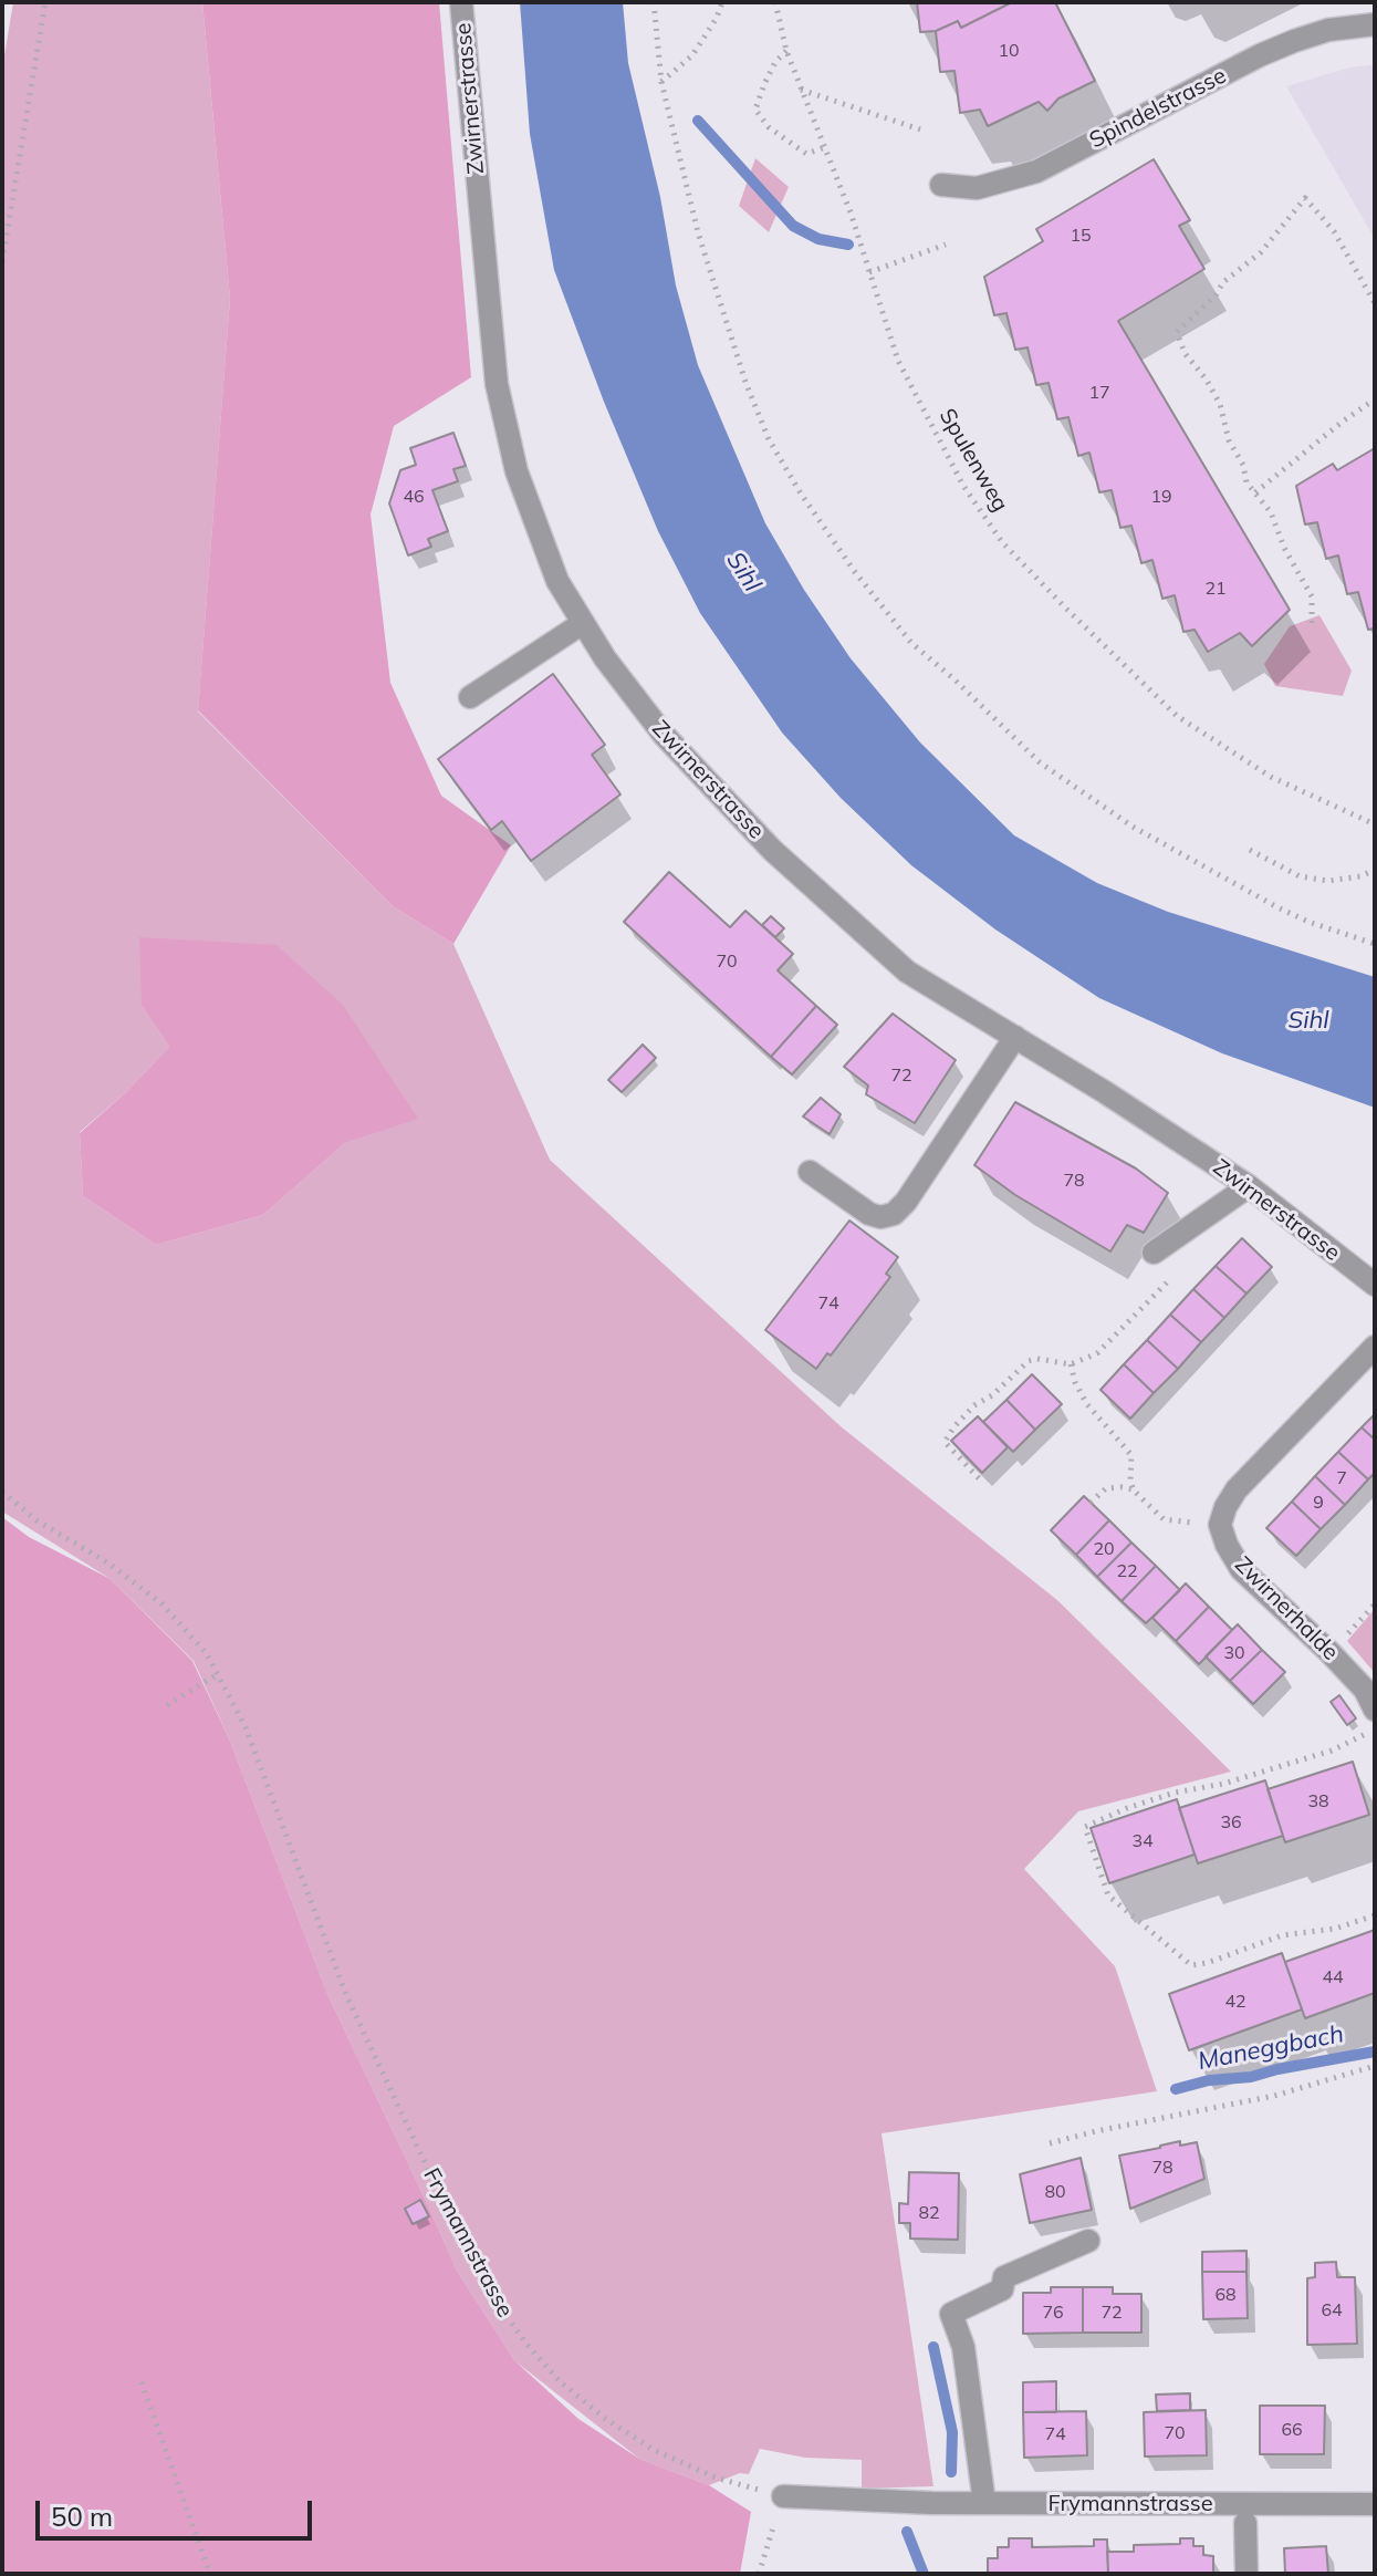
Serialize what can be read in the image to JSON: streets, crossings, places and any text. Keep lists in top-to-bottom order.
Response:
{
  "streets": {
    "street": [
      "Zwirnerstrasse",
      "Spindelstrasse",
      "Zwirnerhalde",
      "Frymannstrasse"
    ],
    "path": ["Spulenweg"]
  },
  "water": ["Sihl", "Maneggbach"],
  "house_numbers": [
    "10",
    "15",
    "17",
    "46",
    "19",
    "21",
    "70",
    "72",
    "78",
    "74",
    "7",
    "9",
    "20",
    "22",
    "30",
    "38",
    "36",
    "34",
    "44",
    "42",
    "78",
    "80",
    "82",
    "68",
    "64",
    "76",
    "72",
    "66",
    "70",
    "74"
  ],
  "scale_bar": "50 m"
}
